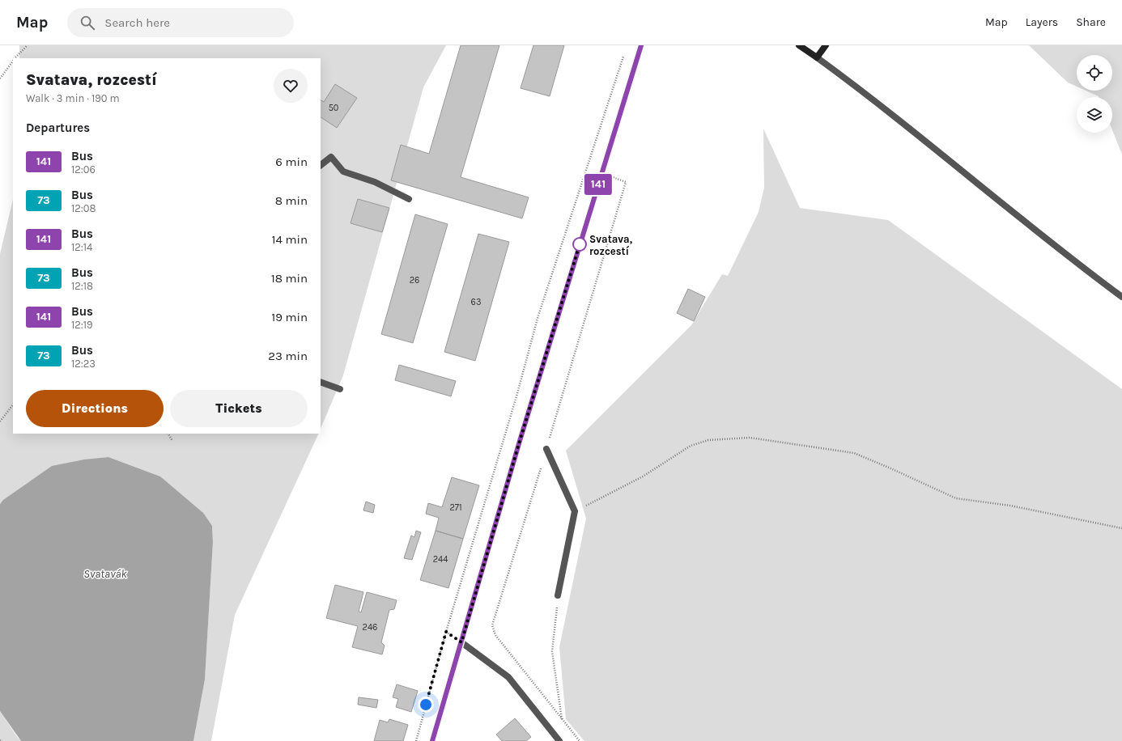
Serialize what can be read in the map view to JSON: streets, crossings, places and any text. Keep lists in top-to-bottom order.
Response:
{
  "water": ["Svatavák"],
  "places": ["Svatava, rozcestí"],
  "lines": ["bus line 141"],
  "house_numbers": [
    "50",
    "26",
    "63",
    "271",
    "244",
    "246"
  ],
  "page": {
    "header": "Map",
    "search": "Search here",
    "nav": ["Map", "Layers", "Share"],
    "on_map": "141",
    "heading": [
      ["Svatava, rozcestí", "Walk · 3 min · 190 m"],
      "Departures"
    ],
    "list": [
      {
        "mark": "141",
        "name": "Bus",
        "note": "12:06",
        "value": "6 min"
      },
      {
        "mark": "73",
        "name": "Bus",
        "note": "12:08",
        "value": "8 min"
      },
      {
        "mark": "141",
        "name": "Bus",
        "note": "12:14",
        "value": "14 min"
      },
      {
        "mark": "73",
        "name": "Bus",
        "note": "12:18",
        "value": "18 min"
      },
      {
        "mark": "141",
        "name": "Bus",
        "note": "12:19",
        "value": "19 min"
      },
      {
        "mark": "73",
        "name": "Bus",
        "note": "12:23",
        "value": "23 min"
      }
    ],
    "buttons": ["Directions", "Tickets"]
  }
}
